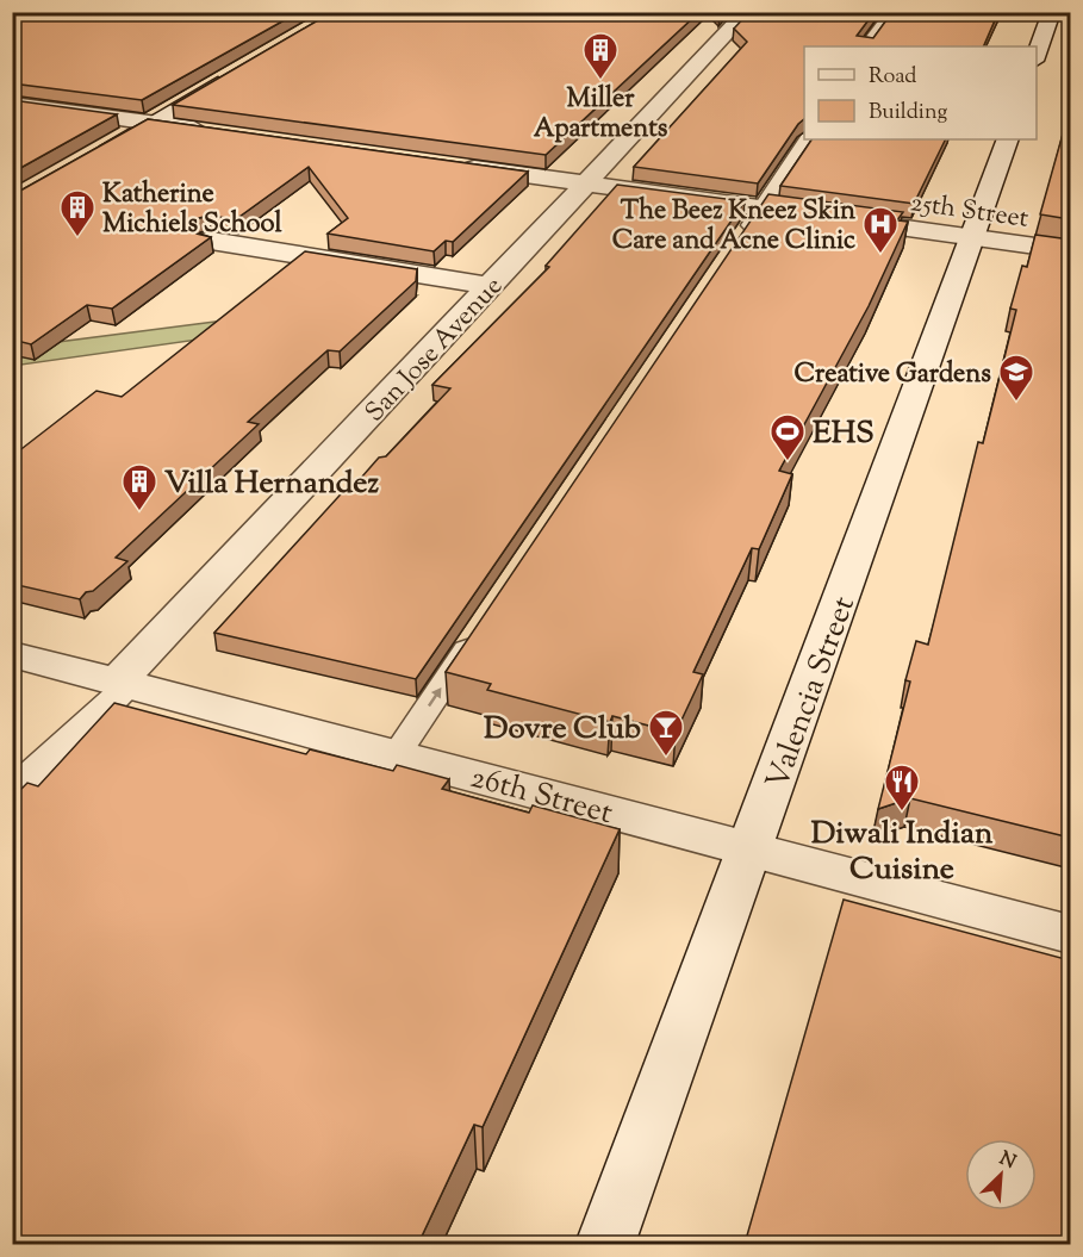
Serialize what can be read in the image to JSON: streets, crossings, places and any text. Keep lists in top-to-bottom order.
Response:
{
  "streets": {
    "street": [
      "25th Street",
      "San Jose Avenue",
      "Valencia Street",
      "26th Street"
    ]
  },
  "crossings": [
    ["25th Street", "San Jose Avenue"],
    ["25th Street", "Valencia Street"],
    ["San Jose Avenue", "26th Street"],
    ["Valencia Street", "26th Street"]
  ],
  "places": {
    "building": ["Miller Apartments", "Katherine Michiels School", "Villa Hernandez"],
    "hospital": ["The Beez Kneez Skin Care and Acne Clinic"],
    "school or university": ["Creative Gardens"],
    "sports": ["EHS"],
    "bar": ["Dovre Club"],
    "restaurant": ["Diwali Indian Cuisine"]
  },
  "legend": ["Road", "Building"],
  "north": "top right"
}
